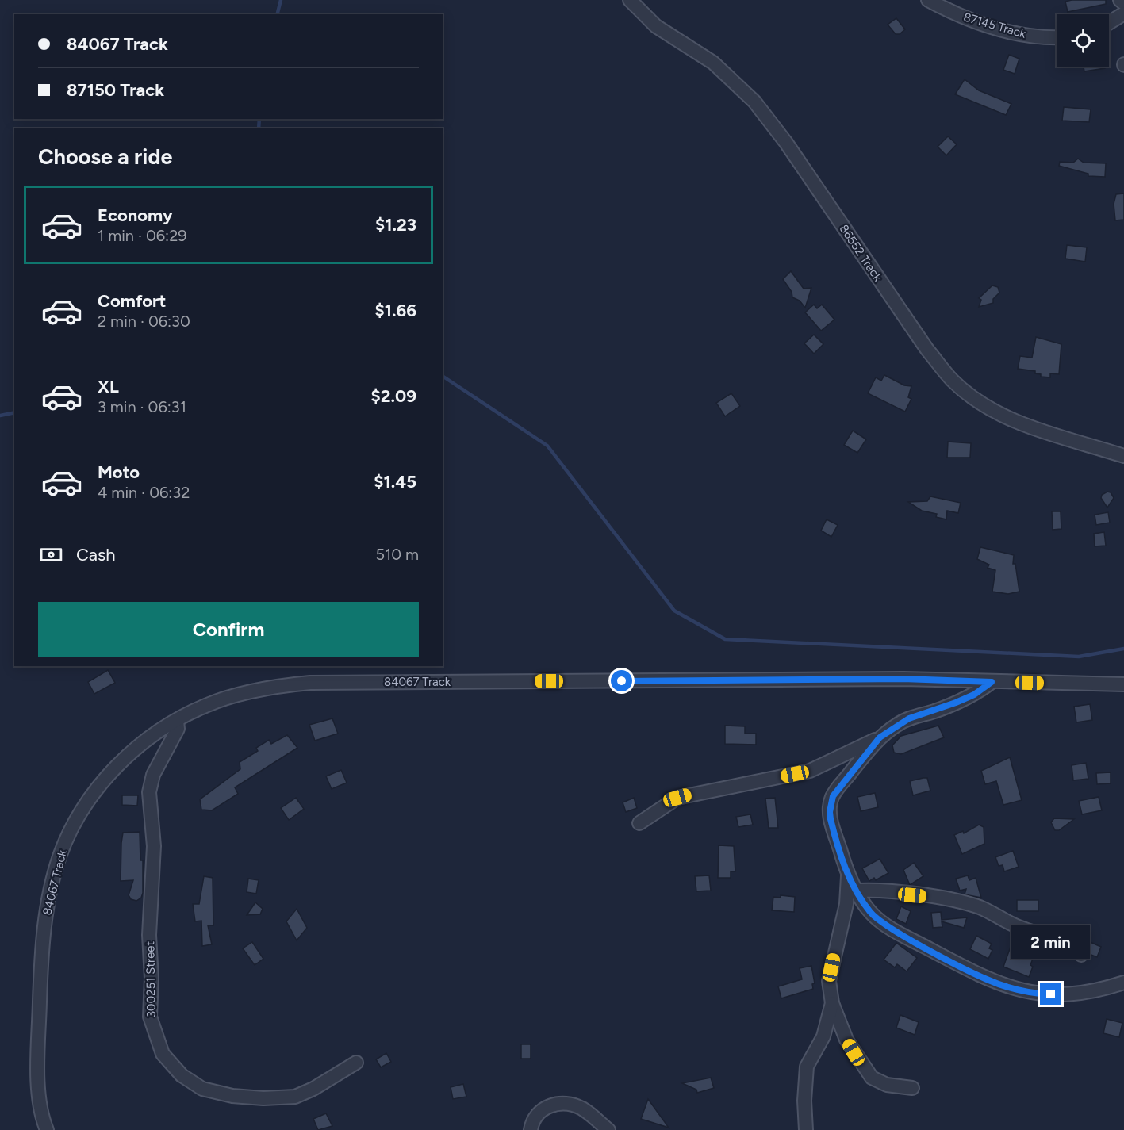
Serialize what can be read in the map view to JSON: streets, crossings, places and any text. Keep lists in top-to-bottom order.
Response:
{
  "streets": {
    "street": [
      "87145 Track",
      "86552 Track",
      "84067 Track",
      "300251 Street"
    ]
  },
  "crossings": [
    ["84067 Track", "300251 Street"]
  ],
  "page": {
    "banner": ["84067 Track", "87150 Track"],
    "heading": "Choose a ride",
    "list": [
      {
        "name": "Economy",
        "note": "1 min · 06:29",
        "value": "$1.23"
      },
      {
        "name": "Comfort",
        "note": "2 min · 06:30",
        "value": "$1.66"
      },
      {
        "name": "XL",
        "note": "3 min · 06:31",
        "value": "$2.09"
      },
      {
        "name": "Moto",
        "note": "4 min · 06:32",
        "value": "$1.45"
      }
    ],
    "pay": ["Cash", "510 m"],
    "buttons": "Confirm",
    "bubble": "2 min"
  }
}
